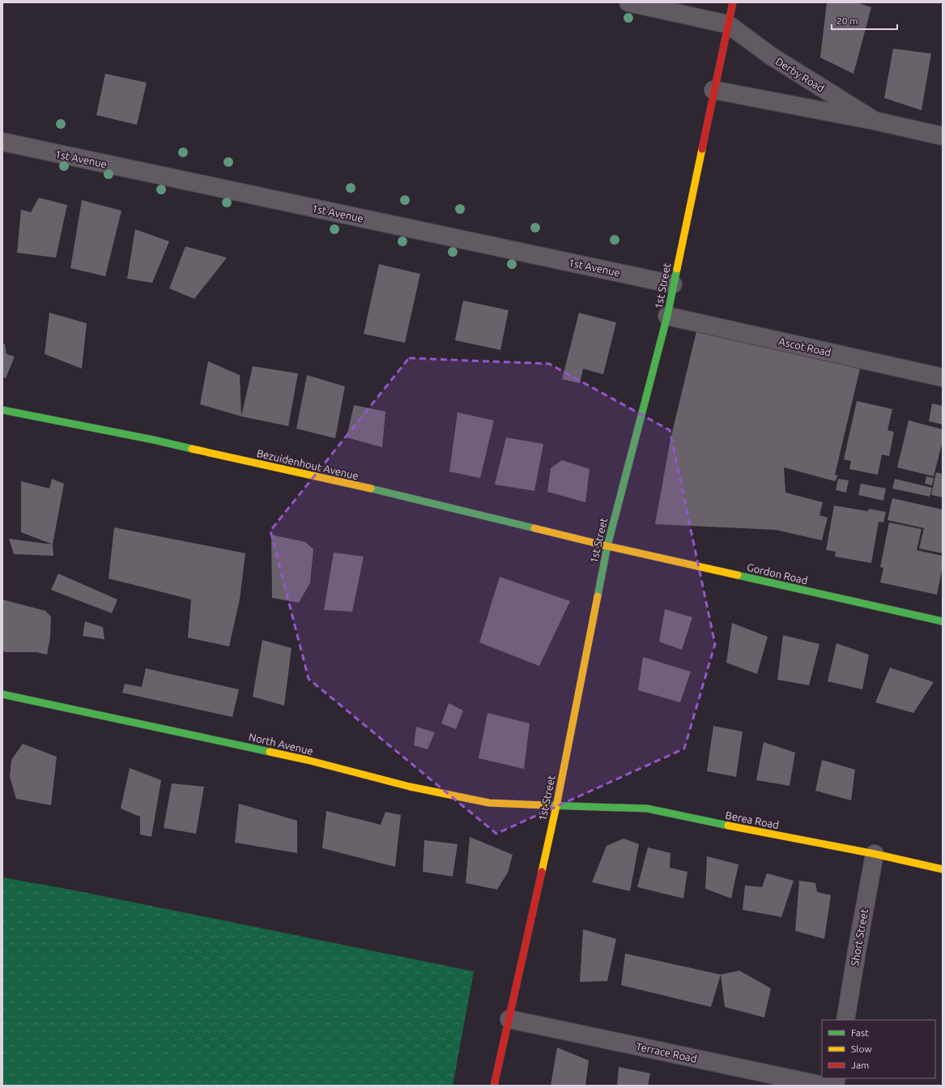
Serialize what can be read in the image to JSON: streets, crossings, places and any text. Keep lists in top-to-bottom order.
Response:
{
  "streets": {
    "street": [
      "Derby Road",
      "1st Avenue",
      "1st Street",
      "Ascot Road",
      "Bezuidenhout Avenue",
      "Gordon Road",
      "North Avenue",
      "Berea Road",
      "Short Street",
      "Terrace Road"
    ]
  },
  "crossings": [
    ["Derby Road", "1st Street"],
    ["1st Avenue", "1st Street"],
    ["1st Street", "Ascot Road"],
    ["1st Street", "Bezuidenhout Avenue"],
    ["1st Street", "Gordon Road"],
    ["1st Street", "North Avenue"],
    ["1st Street", "Berea Road"],
    ["1st Street", "Terrace Road"],
    ["Bezuidenhout Avenue", "Gordon Road"],
    ["North Avenue", "Berea Road"],
    ["Berea Road", "Short Street"]
  ],
  "legend": ["Fast", "Slow", "Jam"],
  "scale_bar": "20 m"
}
